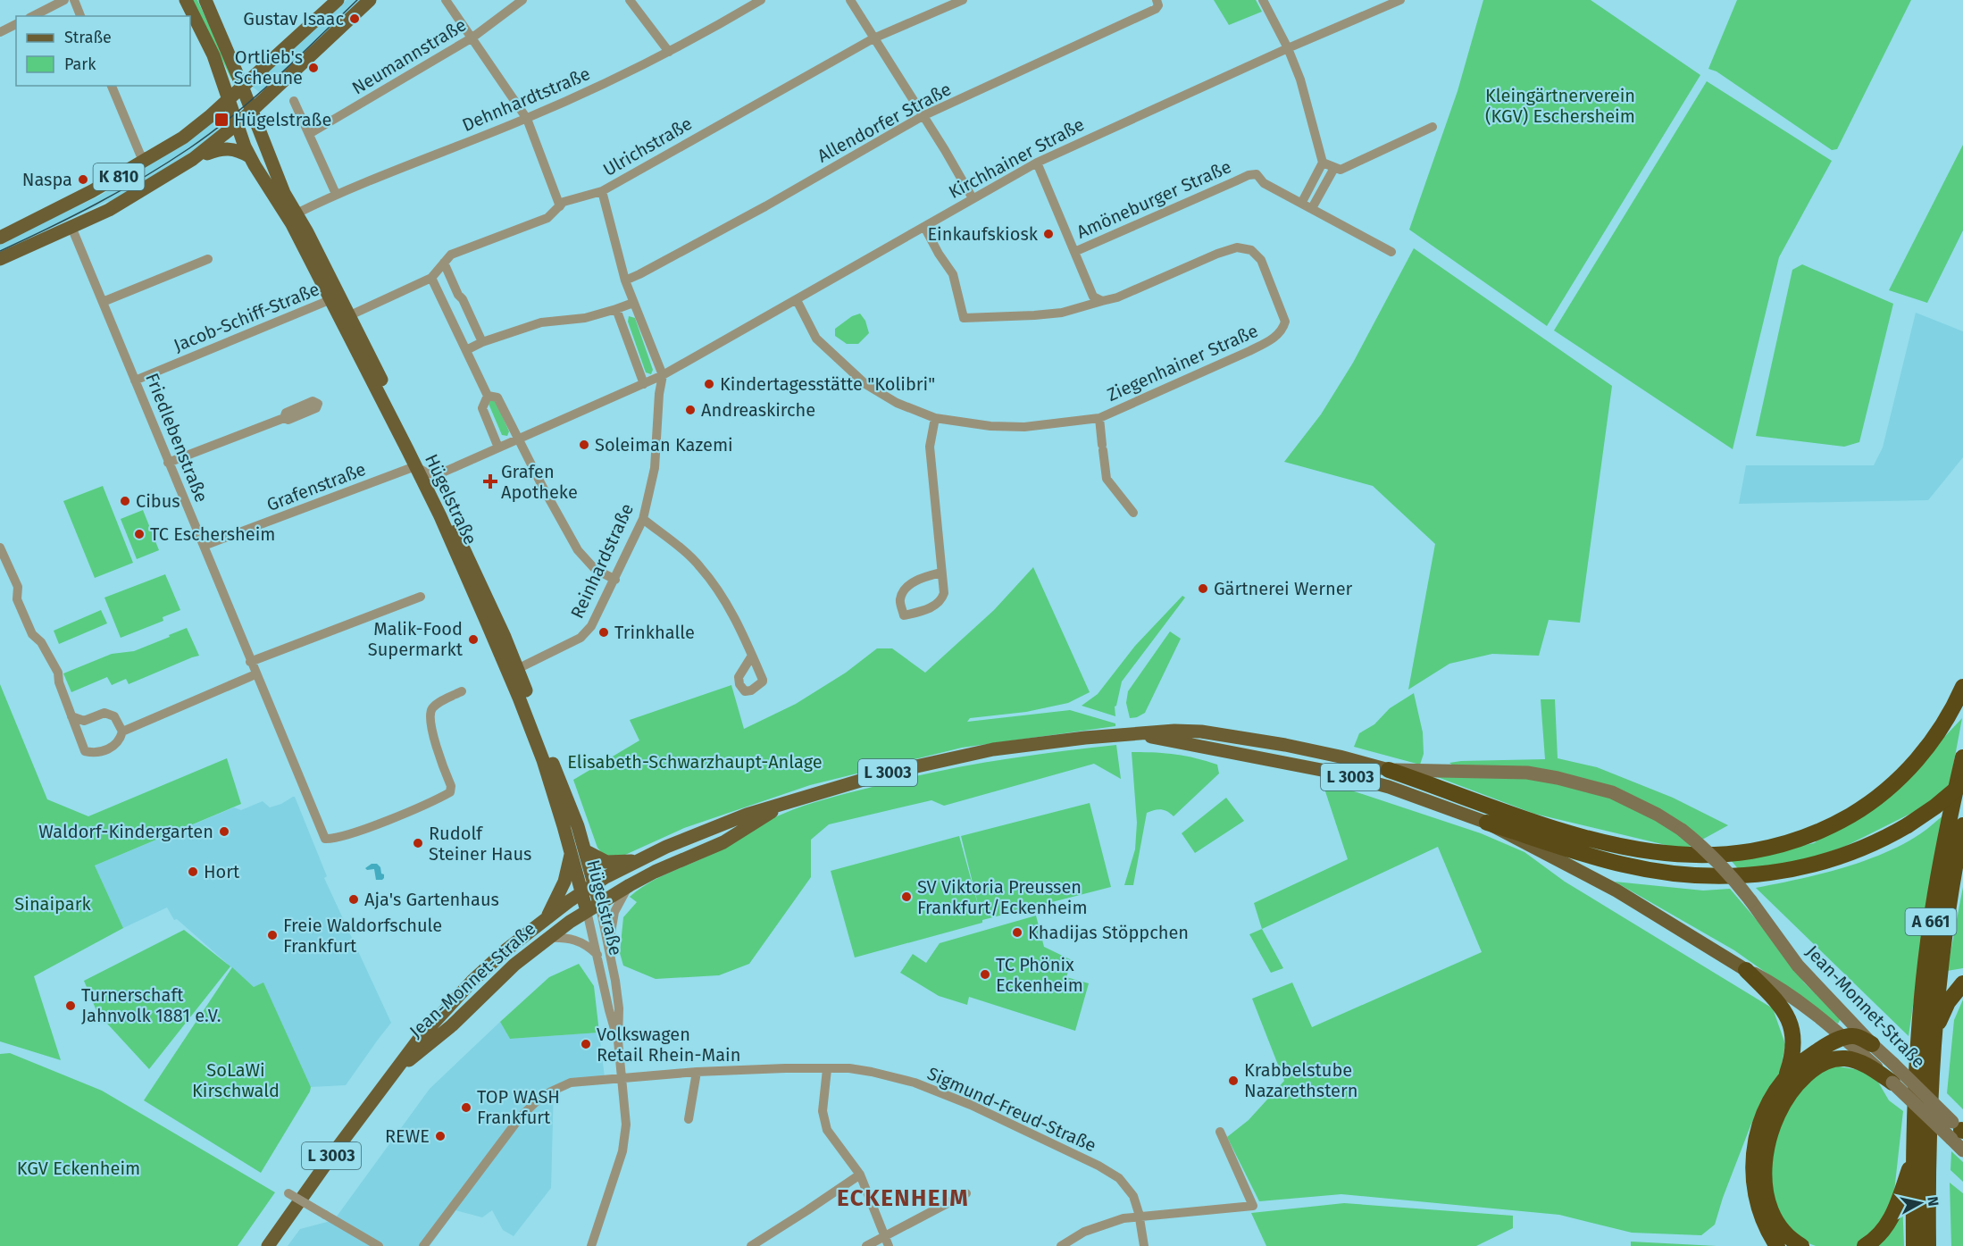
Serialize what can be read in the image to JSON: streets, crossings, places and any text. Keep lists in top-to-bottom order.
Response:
{
  "streets": {
    "highway": ["A 661"],
    "main road": [
      "K 810",
      "Hügelstraße",
      "L 3003",
      "Jean-Monnet-Straße"
    ],
    "street": [
      "Neumannstraße",
      "Dehnhardtstraße",
      "Allendorfer Straße",
      "Ulrichstraße",
      "Kirchhainer Straße",
      "Amöneburger Straße",
      "Jacob-Schiff-Straße",
      "Ziegenhainer Straße",
      "Friedlebenstraße",
      "Grafenstraße",
      "Reinhardstraße",
      "Sigmund-Freud-Straße"
    ]
  },
  "crossings": [
    ["Dehnhardtstraße", "Hügelstraße"],
    ["Ulrichstraße", "Hügelstraße"],
    ["Kirchhainer Straße", "Ziegenhainer Straße"],
    ["Kirchhainer Straße", "Grafenstraße"],
    ["Kirchhainer Straße", "Reinhardstraße"],
    ["K 810", "Friedlebenstraße"],
    ["K 810", "Hügelstraße"],
    ["Jacob-Schiff-Straße", "Friedlebenstraße"],
    ["Jacob-Schiff-Straße", "Hügelstraße"],
    ["Friedlebenstraße", "Grafenstraße"],
    ["Grafenstraße", "Hügelstraße"],
    ["Grafenstraße", "Reinhardstraße"],
    ["Hügelstraße", "Reinhardstraße"],
    ["Hügelstraße", "L 3003"],
    ["Hügelstraße", "Jean-Monnet-Straße"],
    ["Hügelstraße", "Sigmund-Freud-Straße"],
    ["L 3003", "Jean-Monnet-Straße"]
  ],
  "districts": ["ECKENHEIM"],
  "parks": [
    "Kleingärtnerverein (KGV) Eschersheim",
    "Elisabeth-Schwarzhaupt-Anlage",
    "Sinaipark",
    "SoLaWi Kirschwald",
    "KGV Eckenheim"
  ],
  "places": {
    "other": [
      "Gustav Isaac",
      "Ortlieb's Scheune",
      "Naspa",
      "Einkaufskiosk",
      "Kindertagesstätte \"Kolibri\"",
      "Andreaskirche",
      "Soleiman Kazemi",
      "Cibus",
      "TC Eschersheim",
      "Gärtnerei Werner",
      "Trinkhalle",
      "Malik-Food Supermarkt",
      "Waldorf-Kindergarten",
      "Rudolf Steiner Haus",
      "Hort",
      "SV Viktoria Preussen Frankfurt/Eckenheim",
      "Aja's Gartenhaus",
      "Khadijas Stöppchen",
      "Freie Waldorfschule Frankfurt",
      "TC Phönix Eckenheim",
      "Turnerschaft Jahnvolk 1881 e.V.",
      "Volkswagen Retail Rhein-Main",
      "Krabbelstube Nazarethstern",
      "TOP WASH Frankfurt",
      "REWE"
    ],
    "transit": ["Hügelstraße"],
    "health": ["Grafen Apotheke"]
  },
  "legend": ["Straße", "Park"],
  "north": "right"
}
